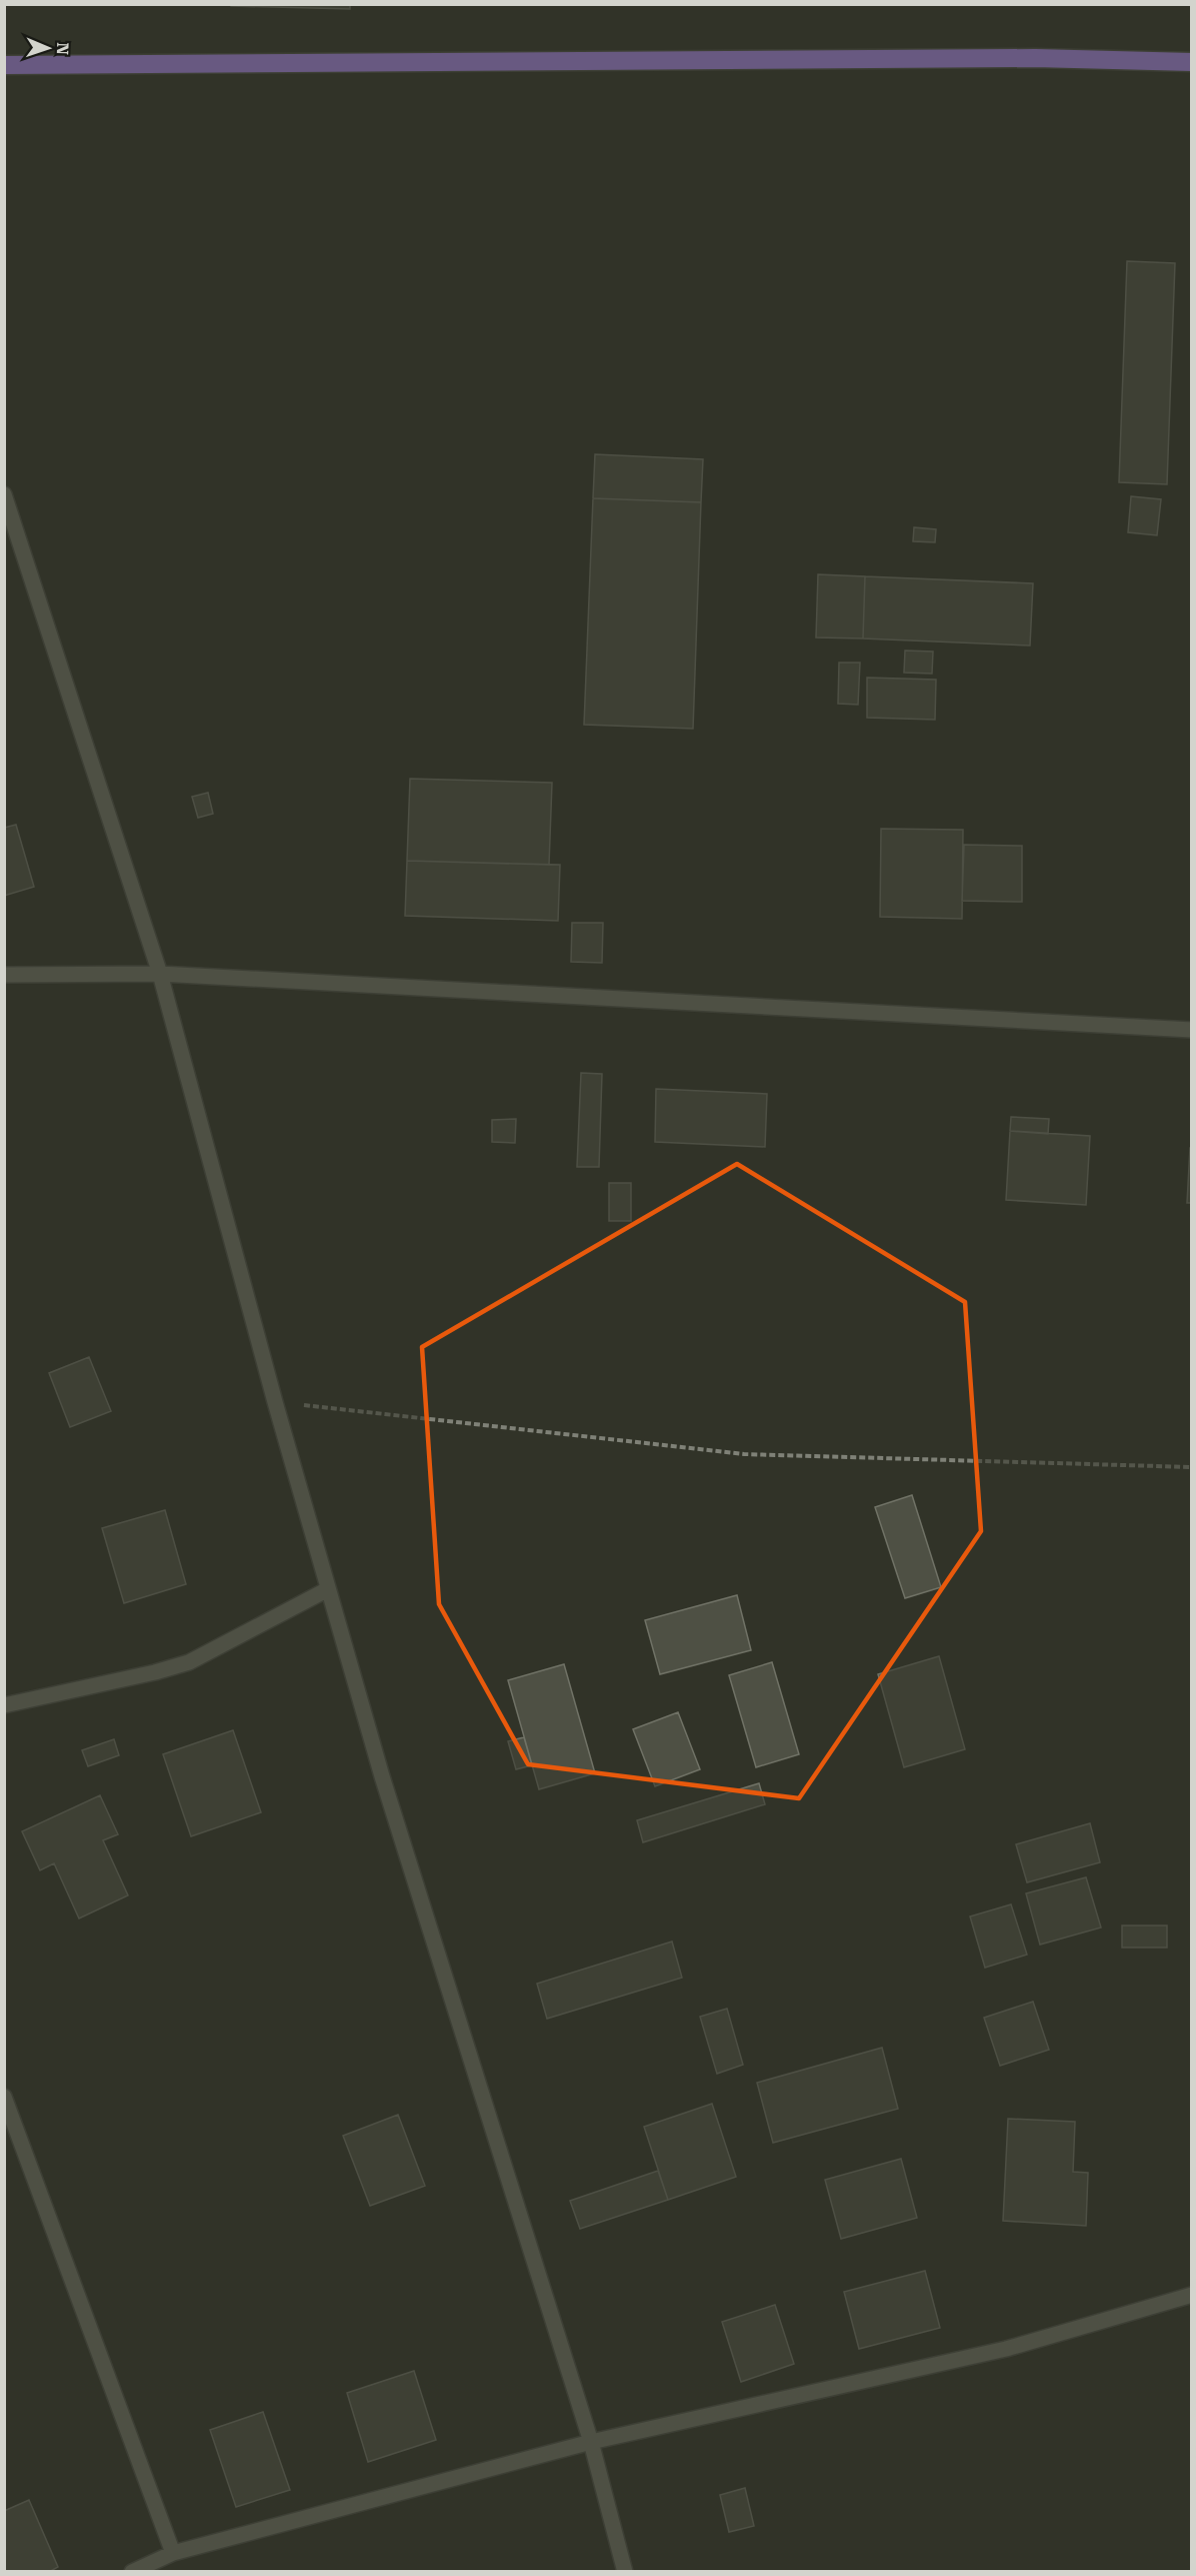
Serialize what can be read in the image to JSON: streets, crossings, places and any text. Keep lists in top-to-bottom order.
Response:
{
  "north": "right"
}
